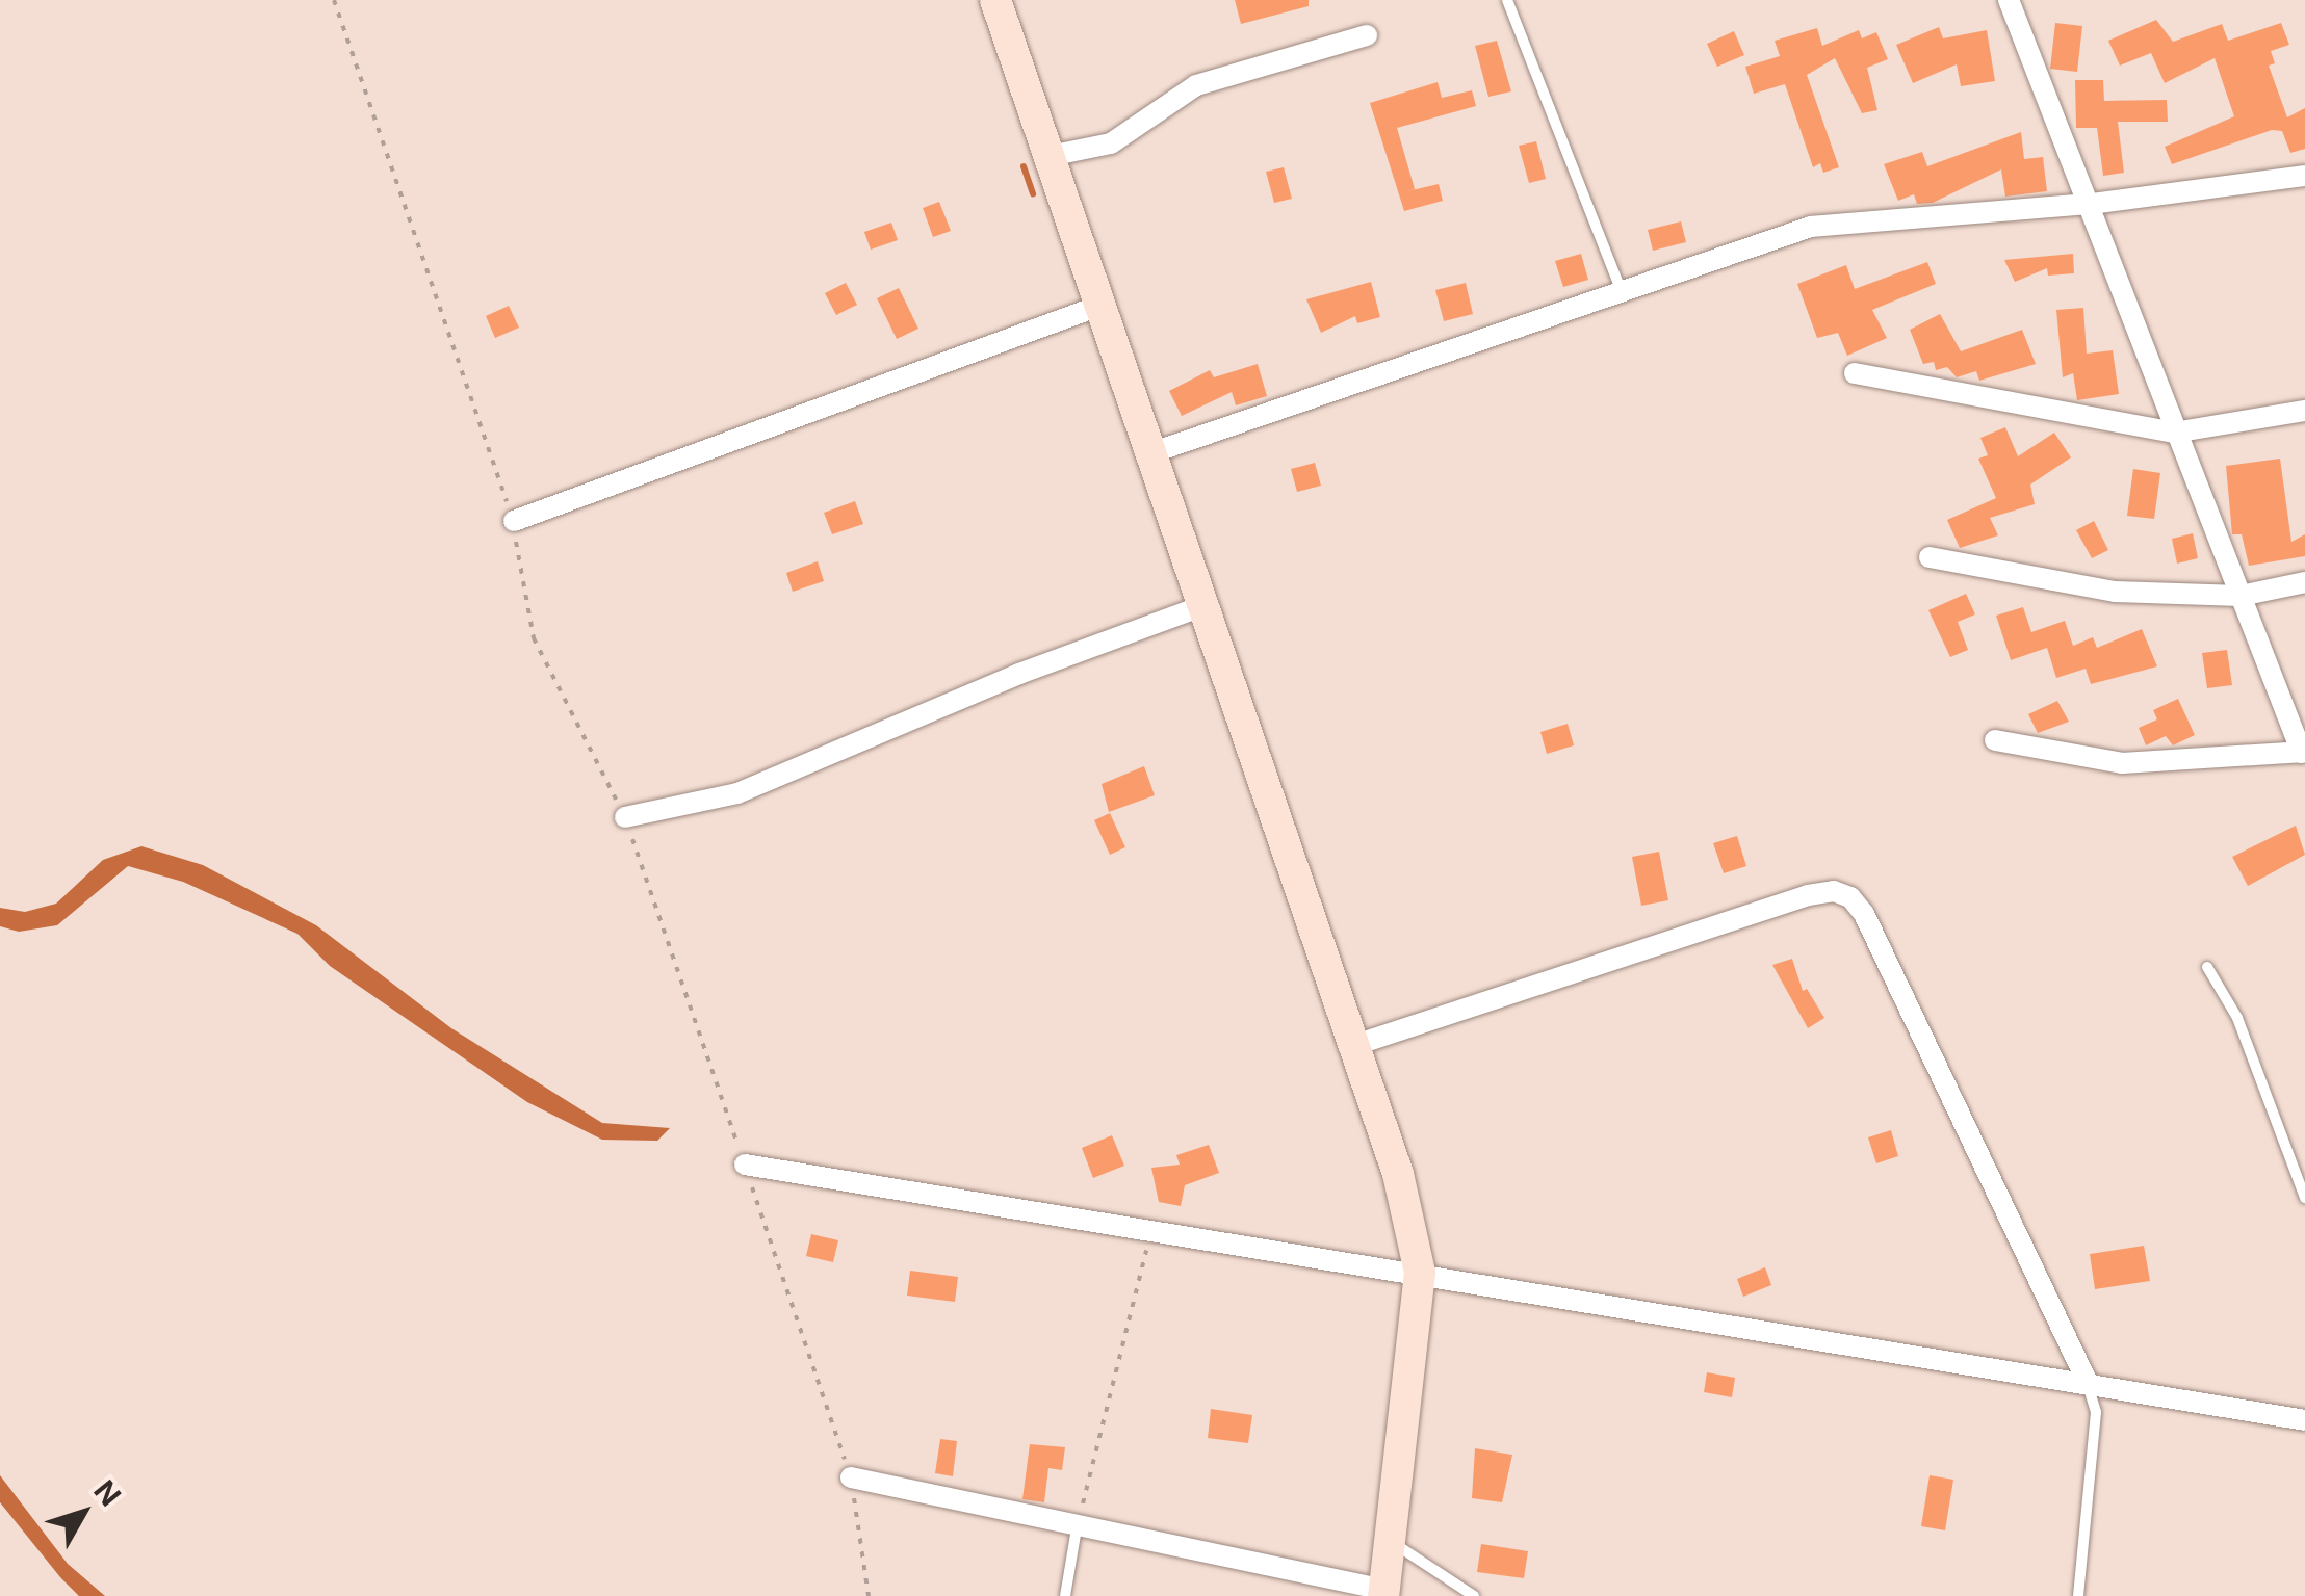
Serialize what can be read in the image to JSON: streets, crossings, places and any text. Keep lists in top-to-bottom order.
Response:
{
  "north": "top right"
}
